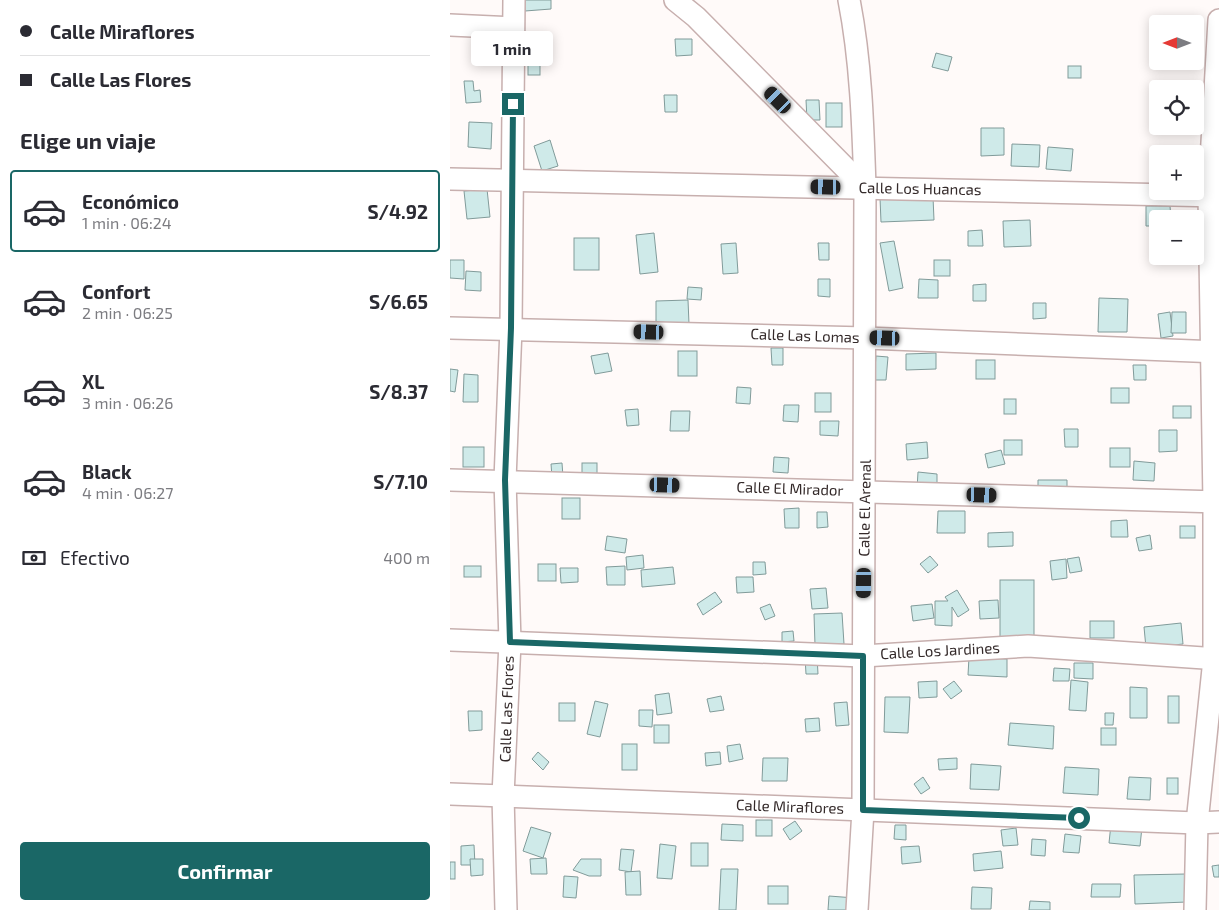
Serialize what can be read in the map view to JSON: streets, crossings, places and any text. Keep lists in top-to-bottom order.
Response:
{
  "streets": {
    "street": [
      "Calle Los Huancas",
      "Calle Las Lomas",
      "Calle El Mirador",
      "Calle El Arenal",
      "Calle Los Jardines",
      "Calle Las Flores",
      "Calle Miraflores"
    ]
  },
  "crossings": [
    ["Calle Los Huancas", "Calle El Arenal"],
    ["Calle Los Huancas", "Calle Las Flores"],
    ["Calle Las Lomas", "Calle El Arenal"],
    ["Calle Las Lomas", "Calle Las Flores"],
    ["Calle El Mirador", "Calle El Arenal"],
    ["Calle El Mirador", "Calle Las Flores"],
    ["Calle El Arenal", "Calle Los Jardines"],
    ["Calle El Arenal", "Calle Miraflores"],
    ["Calle Los Jardines", "Calle Las Flores"],
    ["Calle Las Flores", "Calle Miraflores"]
  ],
  "north": "left",
  "page": {
    "banner": ["Calle Miraflores", "Calle Las Flores"],
    "map_buttons": ["+", "−"],
    "bubble": "1 min",
    "heading": "Elige un viaje",
    "list": [
      {
        "name": "Económico",
        "note": "1 min · 06:24",
        "value": "S/4.92"
      },
      {
        "name": "Confort",
        "note": "2 min · 06:25",
        "value": "S/6.65"
      },
      {
        "name": "XL",
        "note": "3 min · 06:26",
        "value": "S/8.37"
      },
      {
        "name": "Black",
        "note": "4 min · 06:27",
        "value": "S/7.10"
      }
    ],
    "pay": ["Efectivo", "400 m"],
    "buttons": "Confirmar"
  }
}
